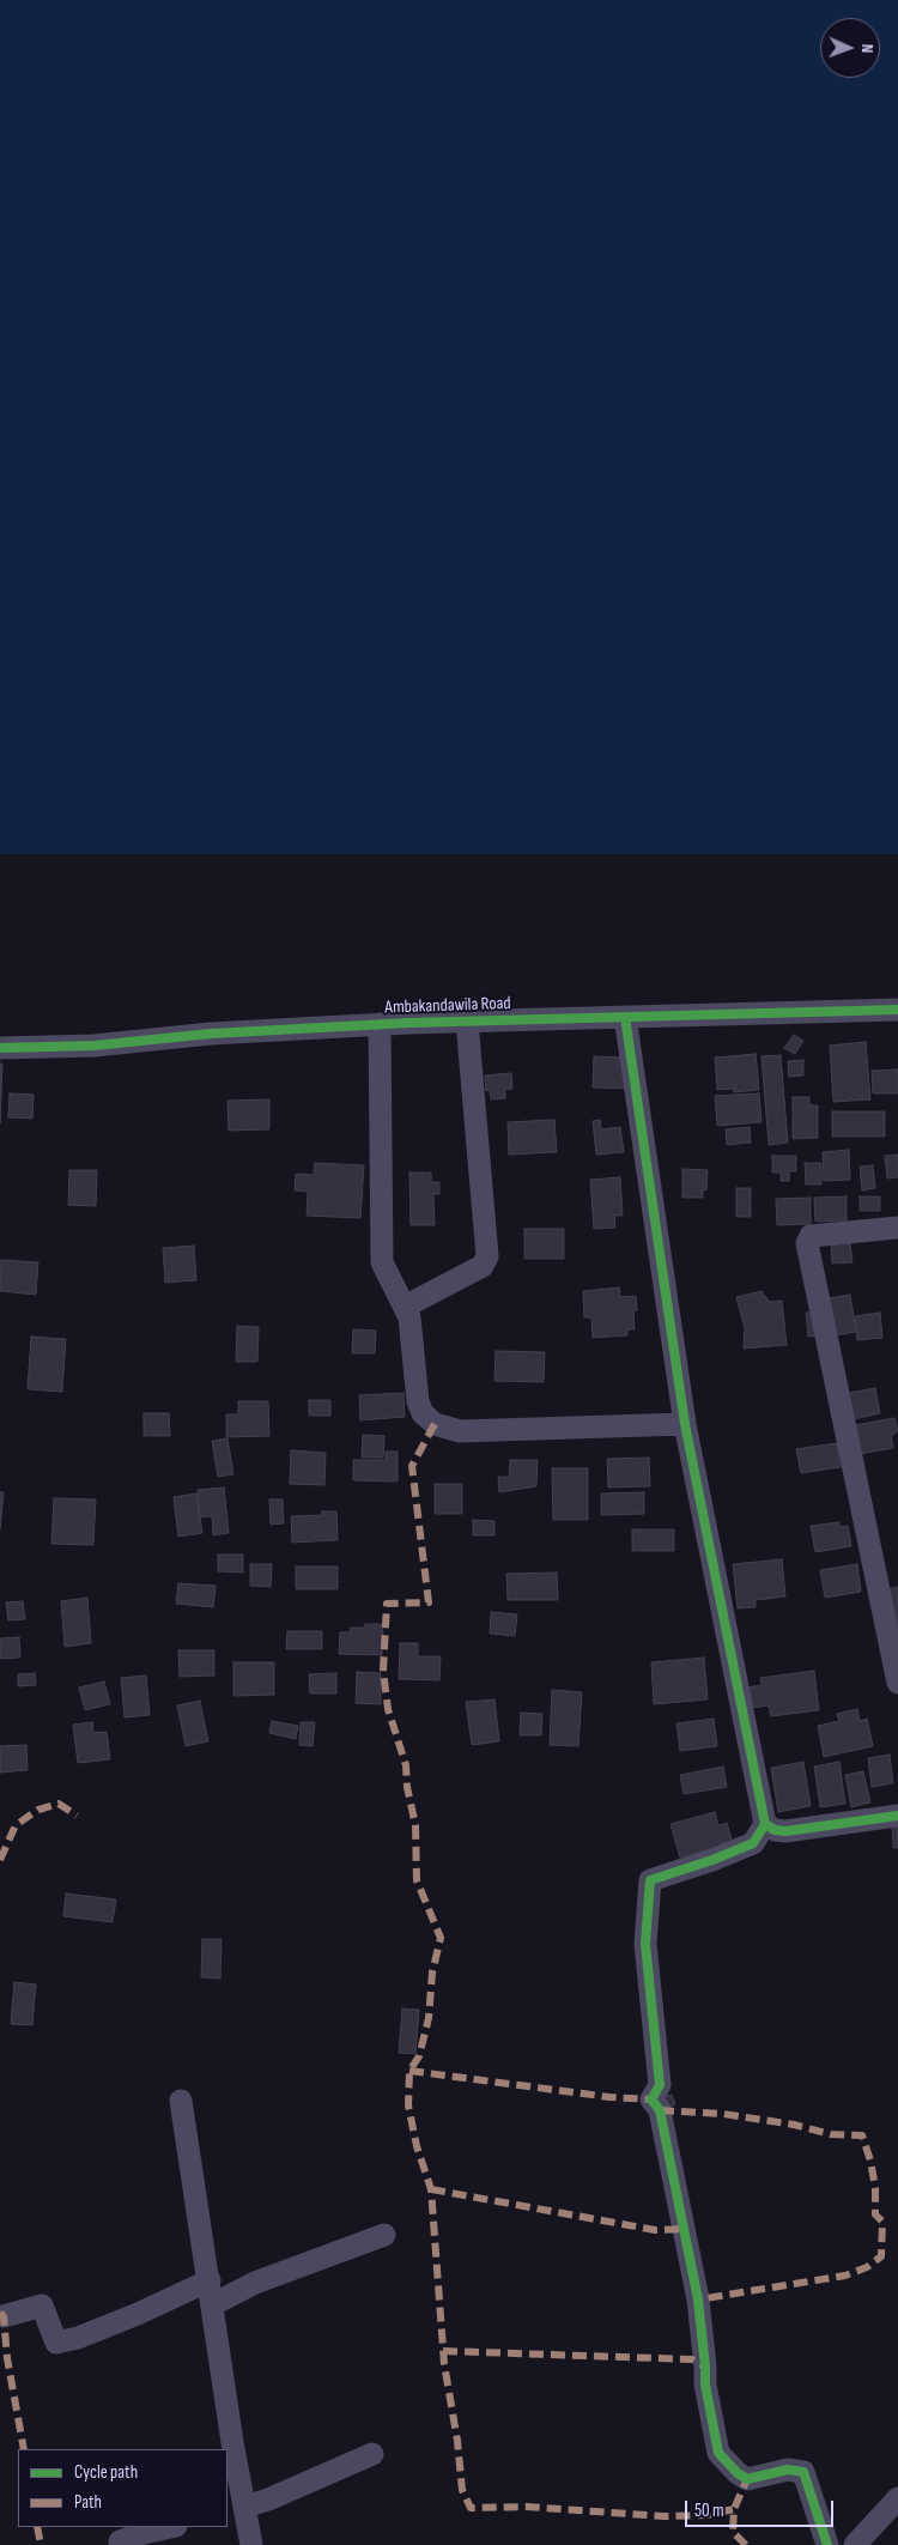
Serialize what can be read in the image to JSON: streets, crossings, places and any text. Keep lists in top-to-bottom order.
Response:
{
  "streets": {
    "street": ["Ambakandawila Road"]
  },
  "legend": ["Cycle path", "Path"],
  "scale_bar": "50 m",
  "north": "right"
}
